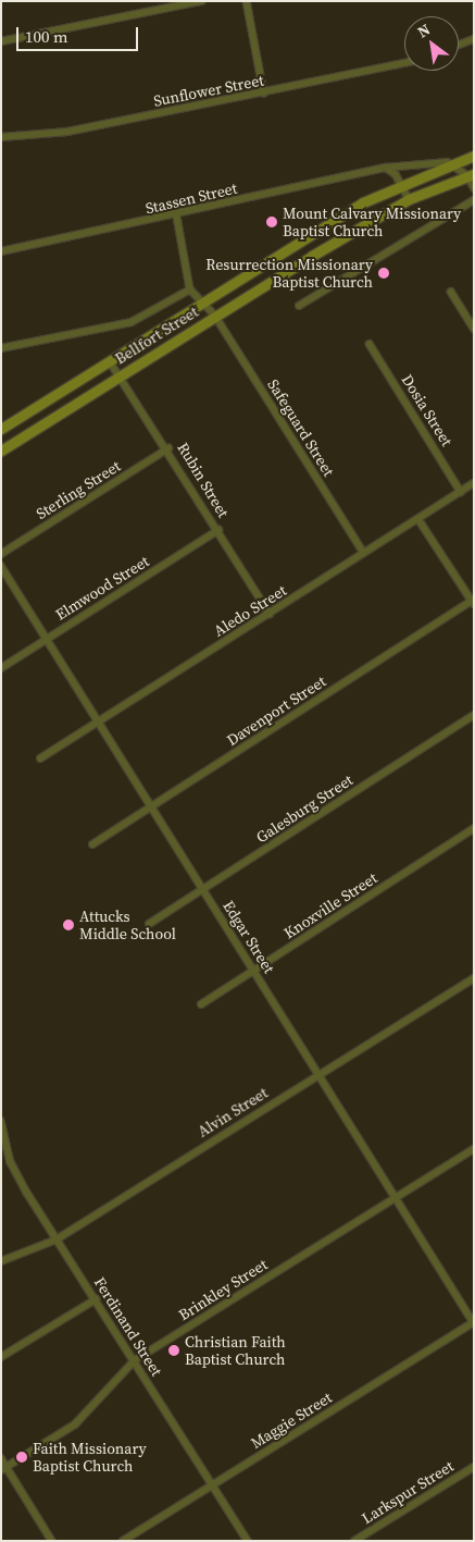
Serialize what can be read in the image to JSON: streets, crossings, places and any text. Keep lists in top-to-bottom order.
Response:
{
  "streets": {
    "main road": ["Bellfort Street"],
    "street": [
      "Sunflower Street",
      "Stassen Street",
      "Dosia Street",
      "Safeguard Street",
      "Rubin Street",
      "Sterling Street",
      "Elmwood Street",
      "Aledo Street",
      "Davenport Street",
      "Galesburg Street",
      "Knoxville Street",
      "Edgar Street",
      "Alvin Street",
      "Brinkley Street",
      "Ferdinand Street",
      "Maggie Street",
      "Larkspur Street"
    ]
  },
  "crossings": [
    ["Stassen Street", "Bellfort Street"],
    ["Bellfort Street", "Safeguard Street"],
    ["Bellfort Street", "Rubin Street"],
    ["Dosia Street", "Aledo Street"],
    ["Safeguard Street", "Aledo Street"],
    ["Rubin Street", "Sterling Street"],
    ["Rubin Street", "Elmwood Street"],
    ["Rubin Street", "Aledo Street"],
    ["Elmwood Street", "Edgar Street"],
    ["Aledo Street", "Edgar Street"],
    ["Davenport Street", "Edgar Street"],
    ["Galesburg Street", "Edgar Street"],
    ["Knoxville Street", "Edgar Street"],
    ["Edgar Street", "Alvin Street"],
    ["Edgar Street", "Brinkley Street"],
    ["Edgar Street", "Maggie Street"],
    ["Alvin Street", "Ferdinand Street"],
    ["Brinkley Street", "Ferdinand Street"],
    ["Ferdinand Street", "Maggie Street"]
  ],
  "places": [
    "Mount Calvary Missionary Baptist Church",
    "Resurrection Missionary Baptist Church",
    "Attucks Middle School",
    "Christian Faith Baptist Church",
    "Faith Missionary Baptist Church"
  ],
  "scale_bar": "100 m",
  "north": "top left"
}
